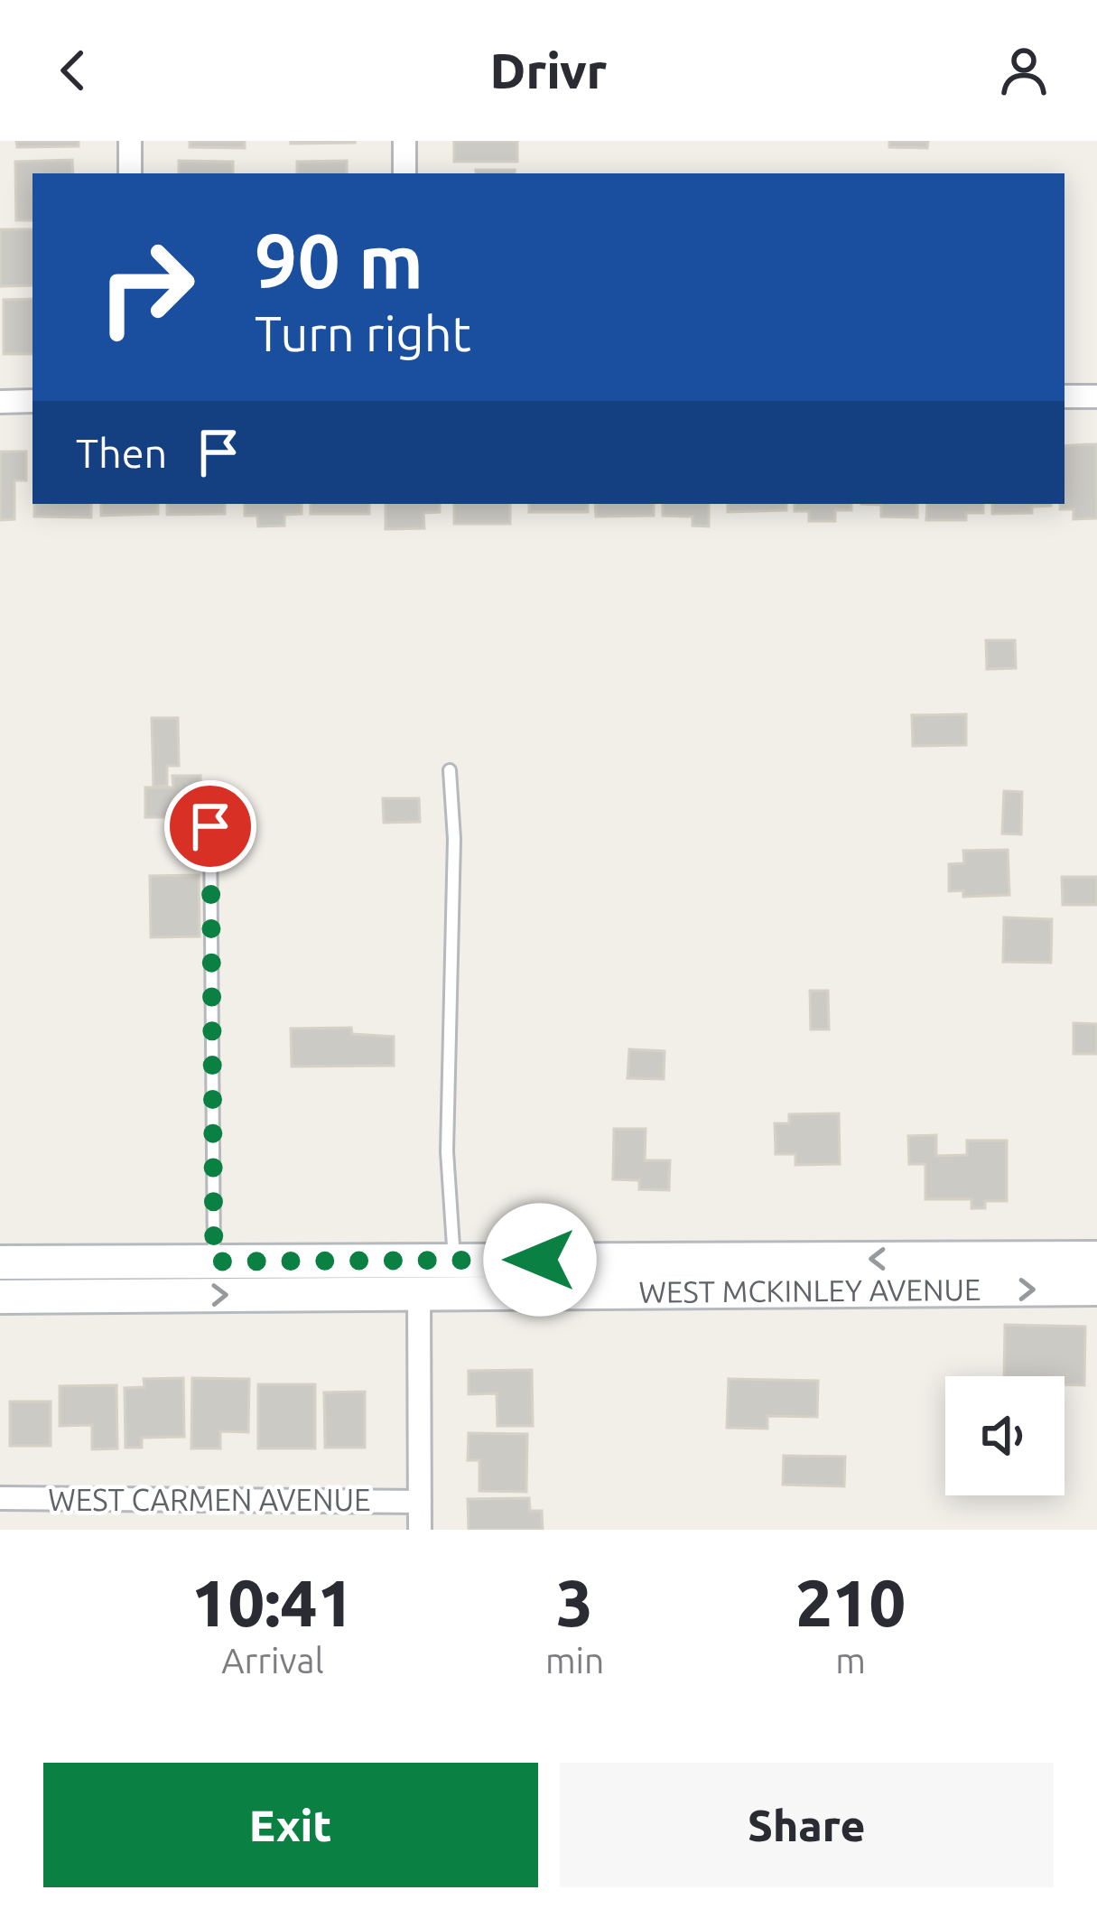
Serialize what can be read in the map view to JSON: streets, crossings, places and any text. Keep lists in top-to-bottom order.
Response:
{
  "streets": {
    "main road": ["WEST MCKINLEY AVENUE"],
    "street": ["WEST CARMEN AVENUE"]
  },
  "page": {
    "header": "Drivr",
    "turn": ["90 m", "Turn right"],
    "then": "Then",
    "eta": [
      "10:41",
      "Arrival",
      "3",
      "min",
      "210",
      "m"
    ],
    "buttons": ["Exit", "Share"]
  }
}
